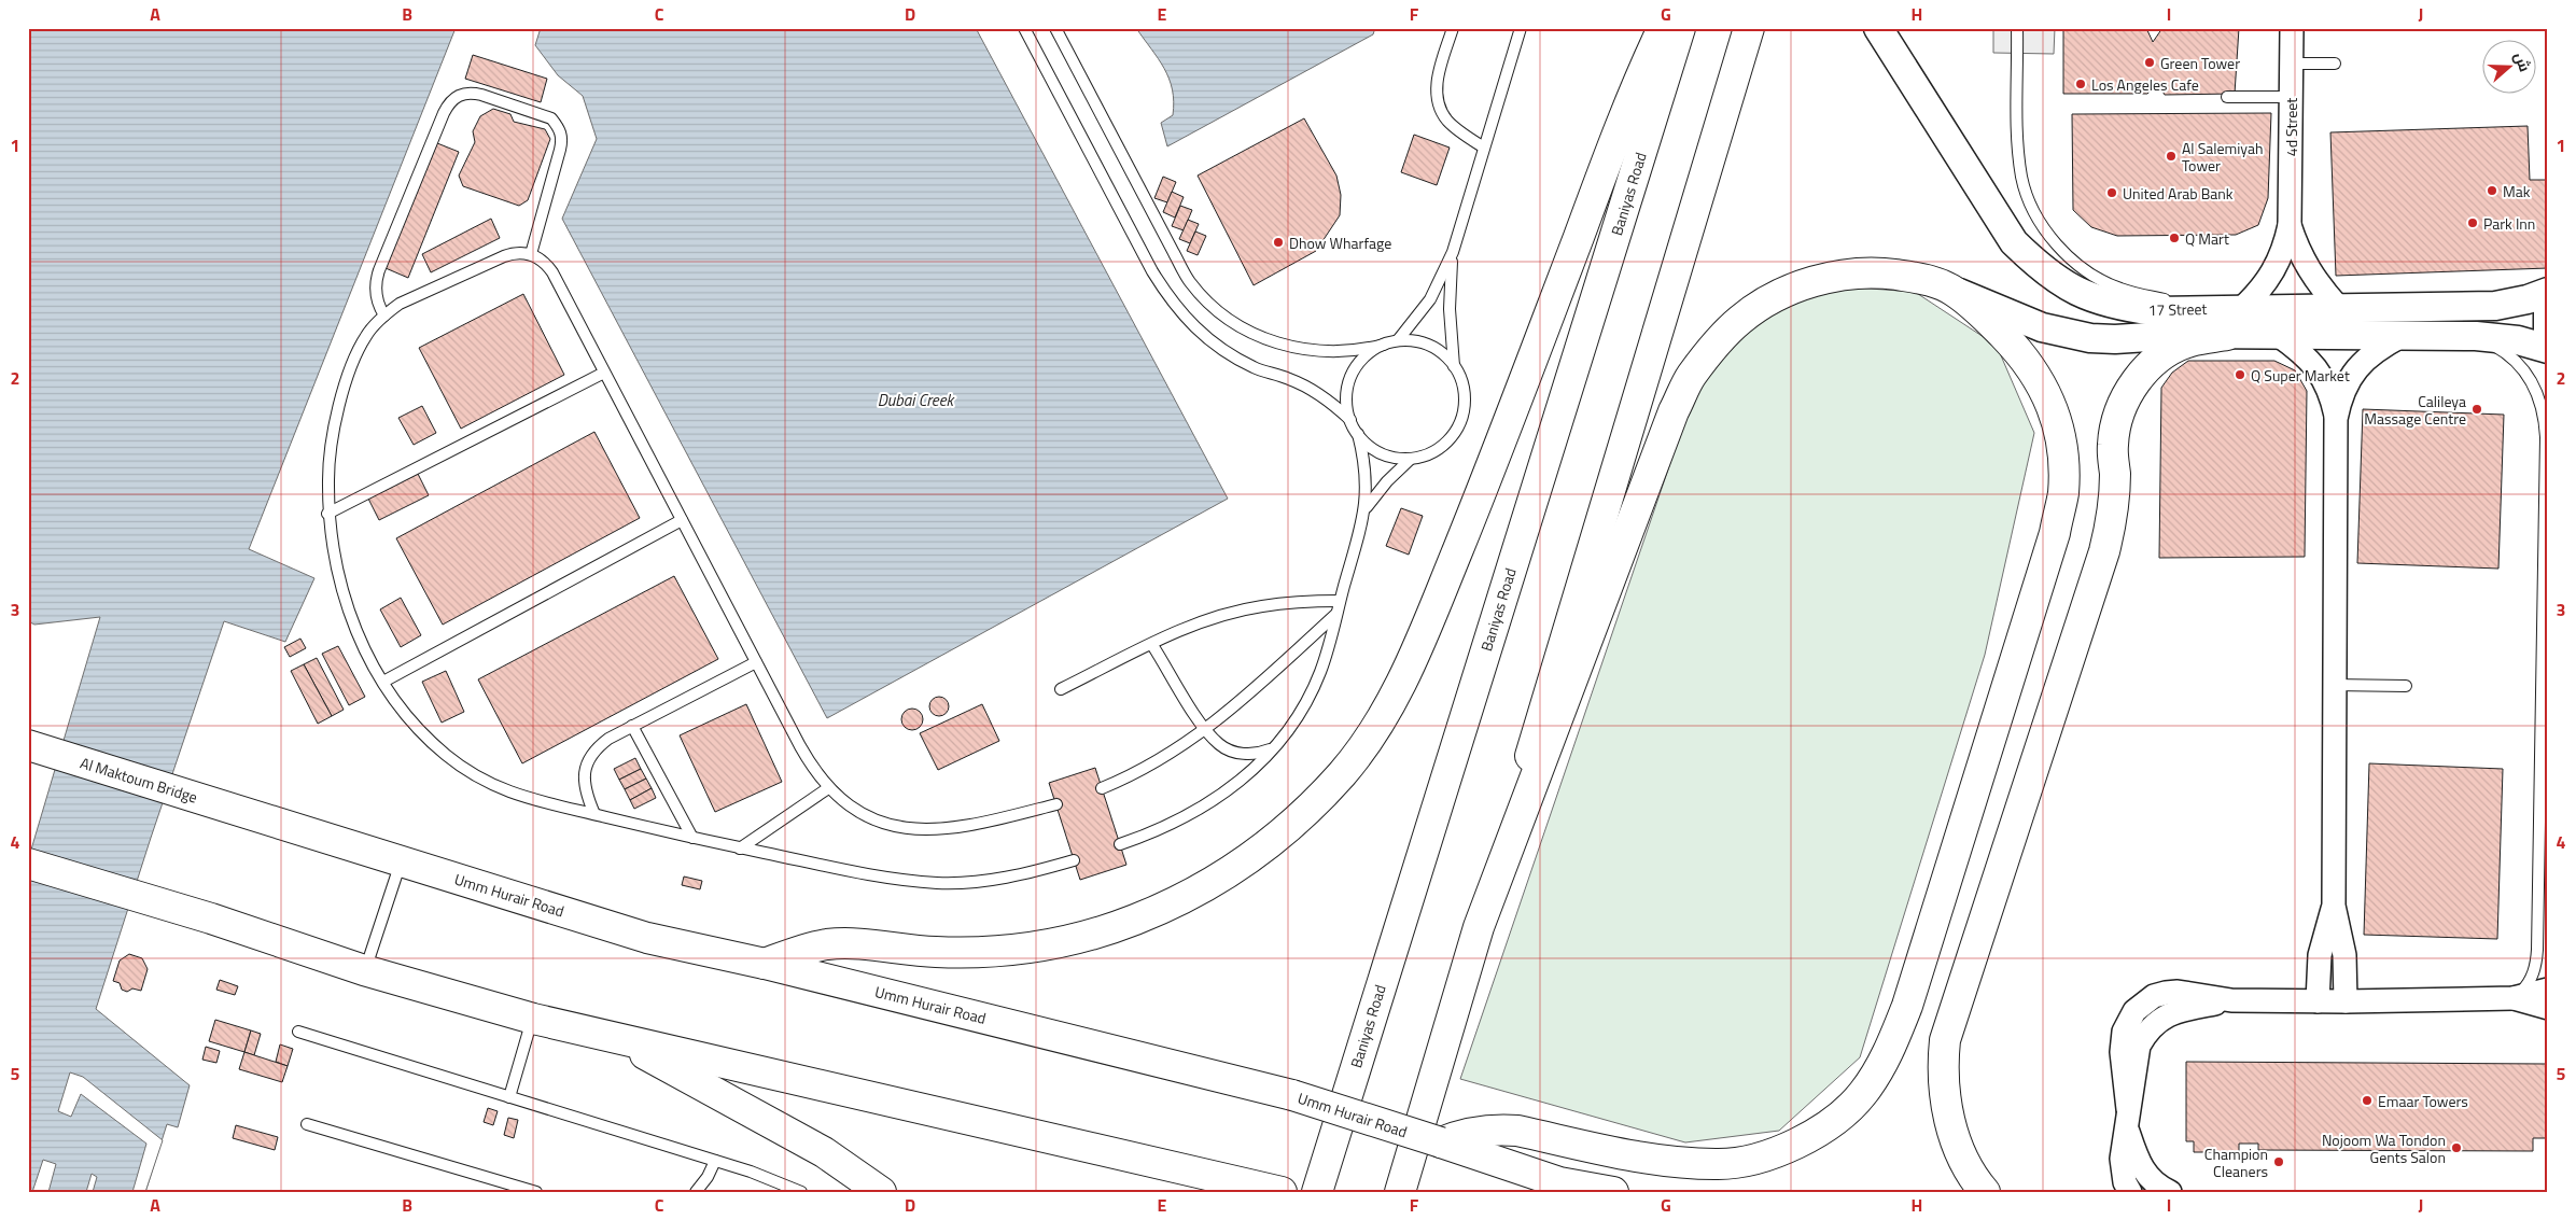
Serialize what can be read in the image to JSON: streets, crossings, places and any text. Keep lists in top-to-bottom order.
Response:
{
  "streets": {
    "main road": ["Baniyas Road", "Al Maktoum Bridge", "Umm Hurair Road"],
    "street": ["4d Street", "17 Street"]
  },
  "crossings": [
    ["4d Street", "17 Street"],
    ["Al Maktoum Bridge", "Umm Hurair Road"]
  ],
  "water": ["Dubai Creek"],
  "places": [
    "Green Tower",
    "Los Angeles Cafe",
    "Al Salemiyah Tower",
    "Mak",
    "United Arab Bank",
    "Park Inn",
    "Q Mart",
    "Dhow Wharfage",
    "Q Super Market",
    "Calileya Massage Centre",
    "Emaar Towers",
    "Nojoom Wa Tondon Gents Salon",
    "Champion Cleaners"
  ],
  "north": "right",
  "grid": {
    "columns": [
      "A",
      "B",
      "C",
      "D",
      "E",
      "F",
      "G",
      "H",
      "I",
      "J"
    ],
    "rows": [
      "1",
      "2",
      "3",
      "4",
      "5"
    ]
  }
}
